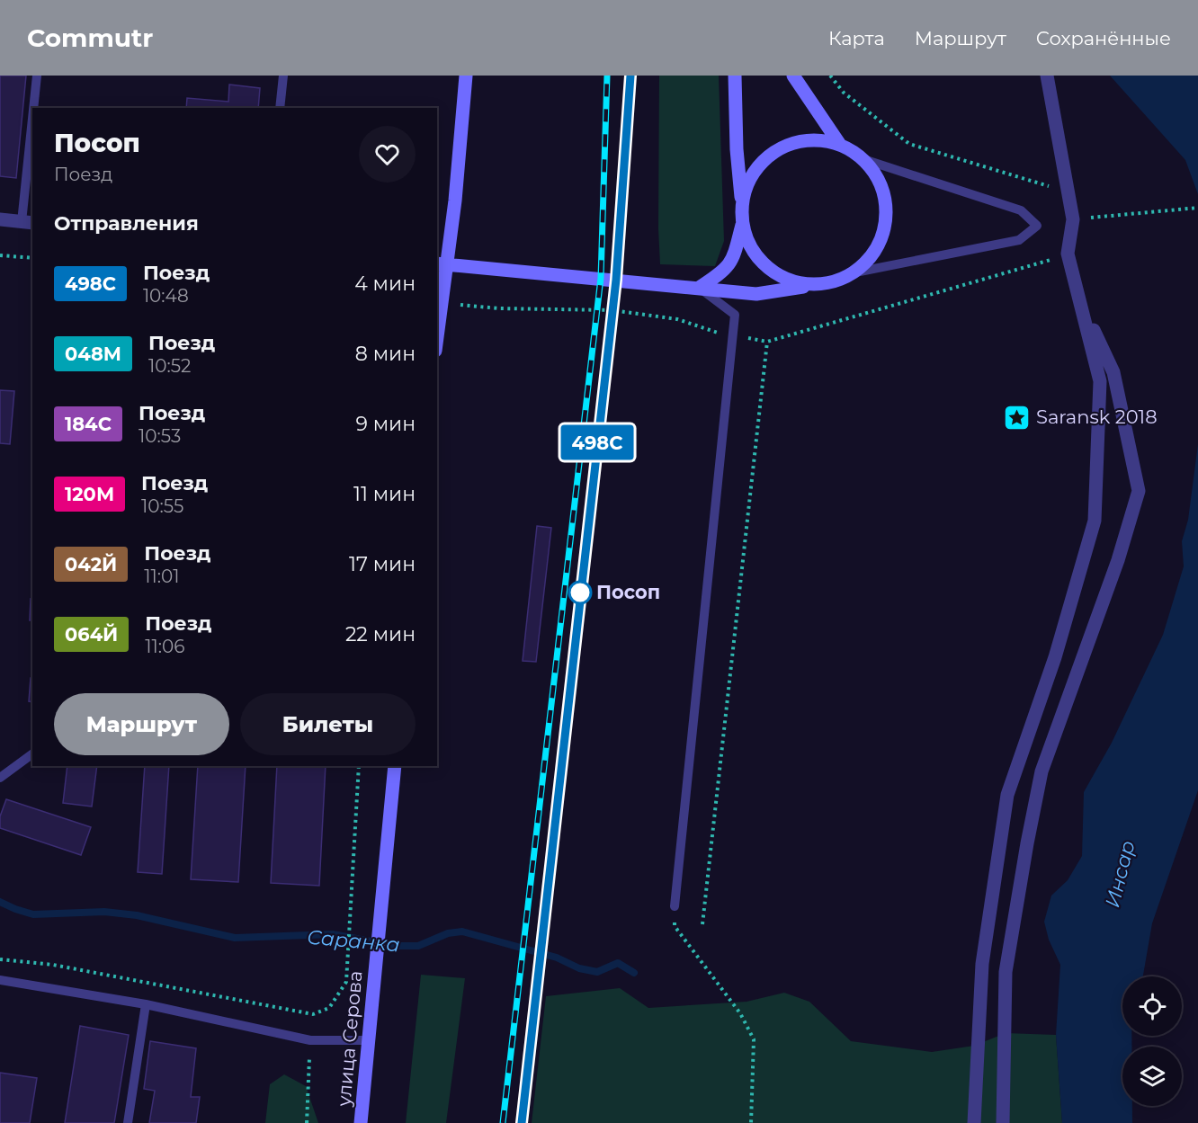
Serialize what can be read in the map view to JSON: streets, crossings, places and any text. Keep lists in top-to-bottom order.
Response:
{
  "streets": {
    "street": ["улица Серова"]
  },
  "water": ["Инсар", "Саранка"],
  "places": {
    "place": ["Saransk 2018"],
    "other": ["Посоп"]
  },
  "page": {
    "header": "Commutr",
    "nav": ["Карта", "Маршрут", "Сохранённые"],
    "on_map": "498С",
    "heading": [
      ["Посоп", "Поезд"],
      "Отправления"
    ],
    "list": [
      {
        "mark": "498С",
        "name": "Поезд",
        "note": "10:48",
        "value": "4 мин"
      },
      {
        "mark": "048М",
        "name": "Поезд",
        "note": "10:52",
        "value": "8 мин"
      },
      {
        "mark": "184С",
        "name": "Поезд",
        "note": "10:53",
        "value": "9 мин"
      },
      {
        "mark": "120М",
        "name": "Поезд",
        "note": "10:55",
        "value": "11 мин"
      },
      {
        "mark": "042Й",
        "name": "Поезд",
        "note": "11:01",
        "value": "17 мин"
      },
      {
        "mark": "064Й",
        "name": "Поезд",
        "note": "11:06",
        "value": "22 мин"
      }
    ],
    "buttons": ["Маршрут", "Билеты"]
  }
}
